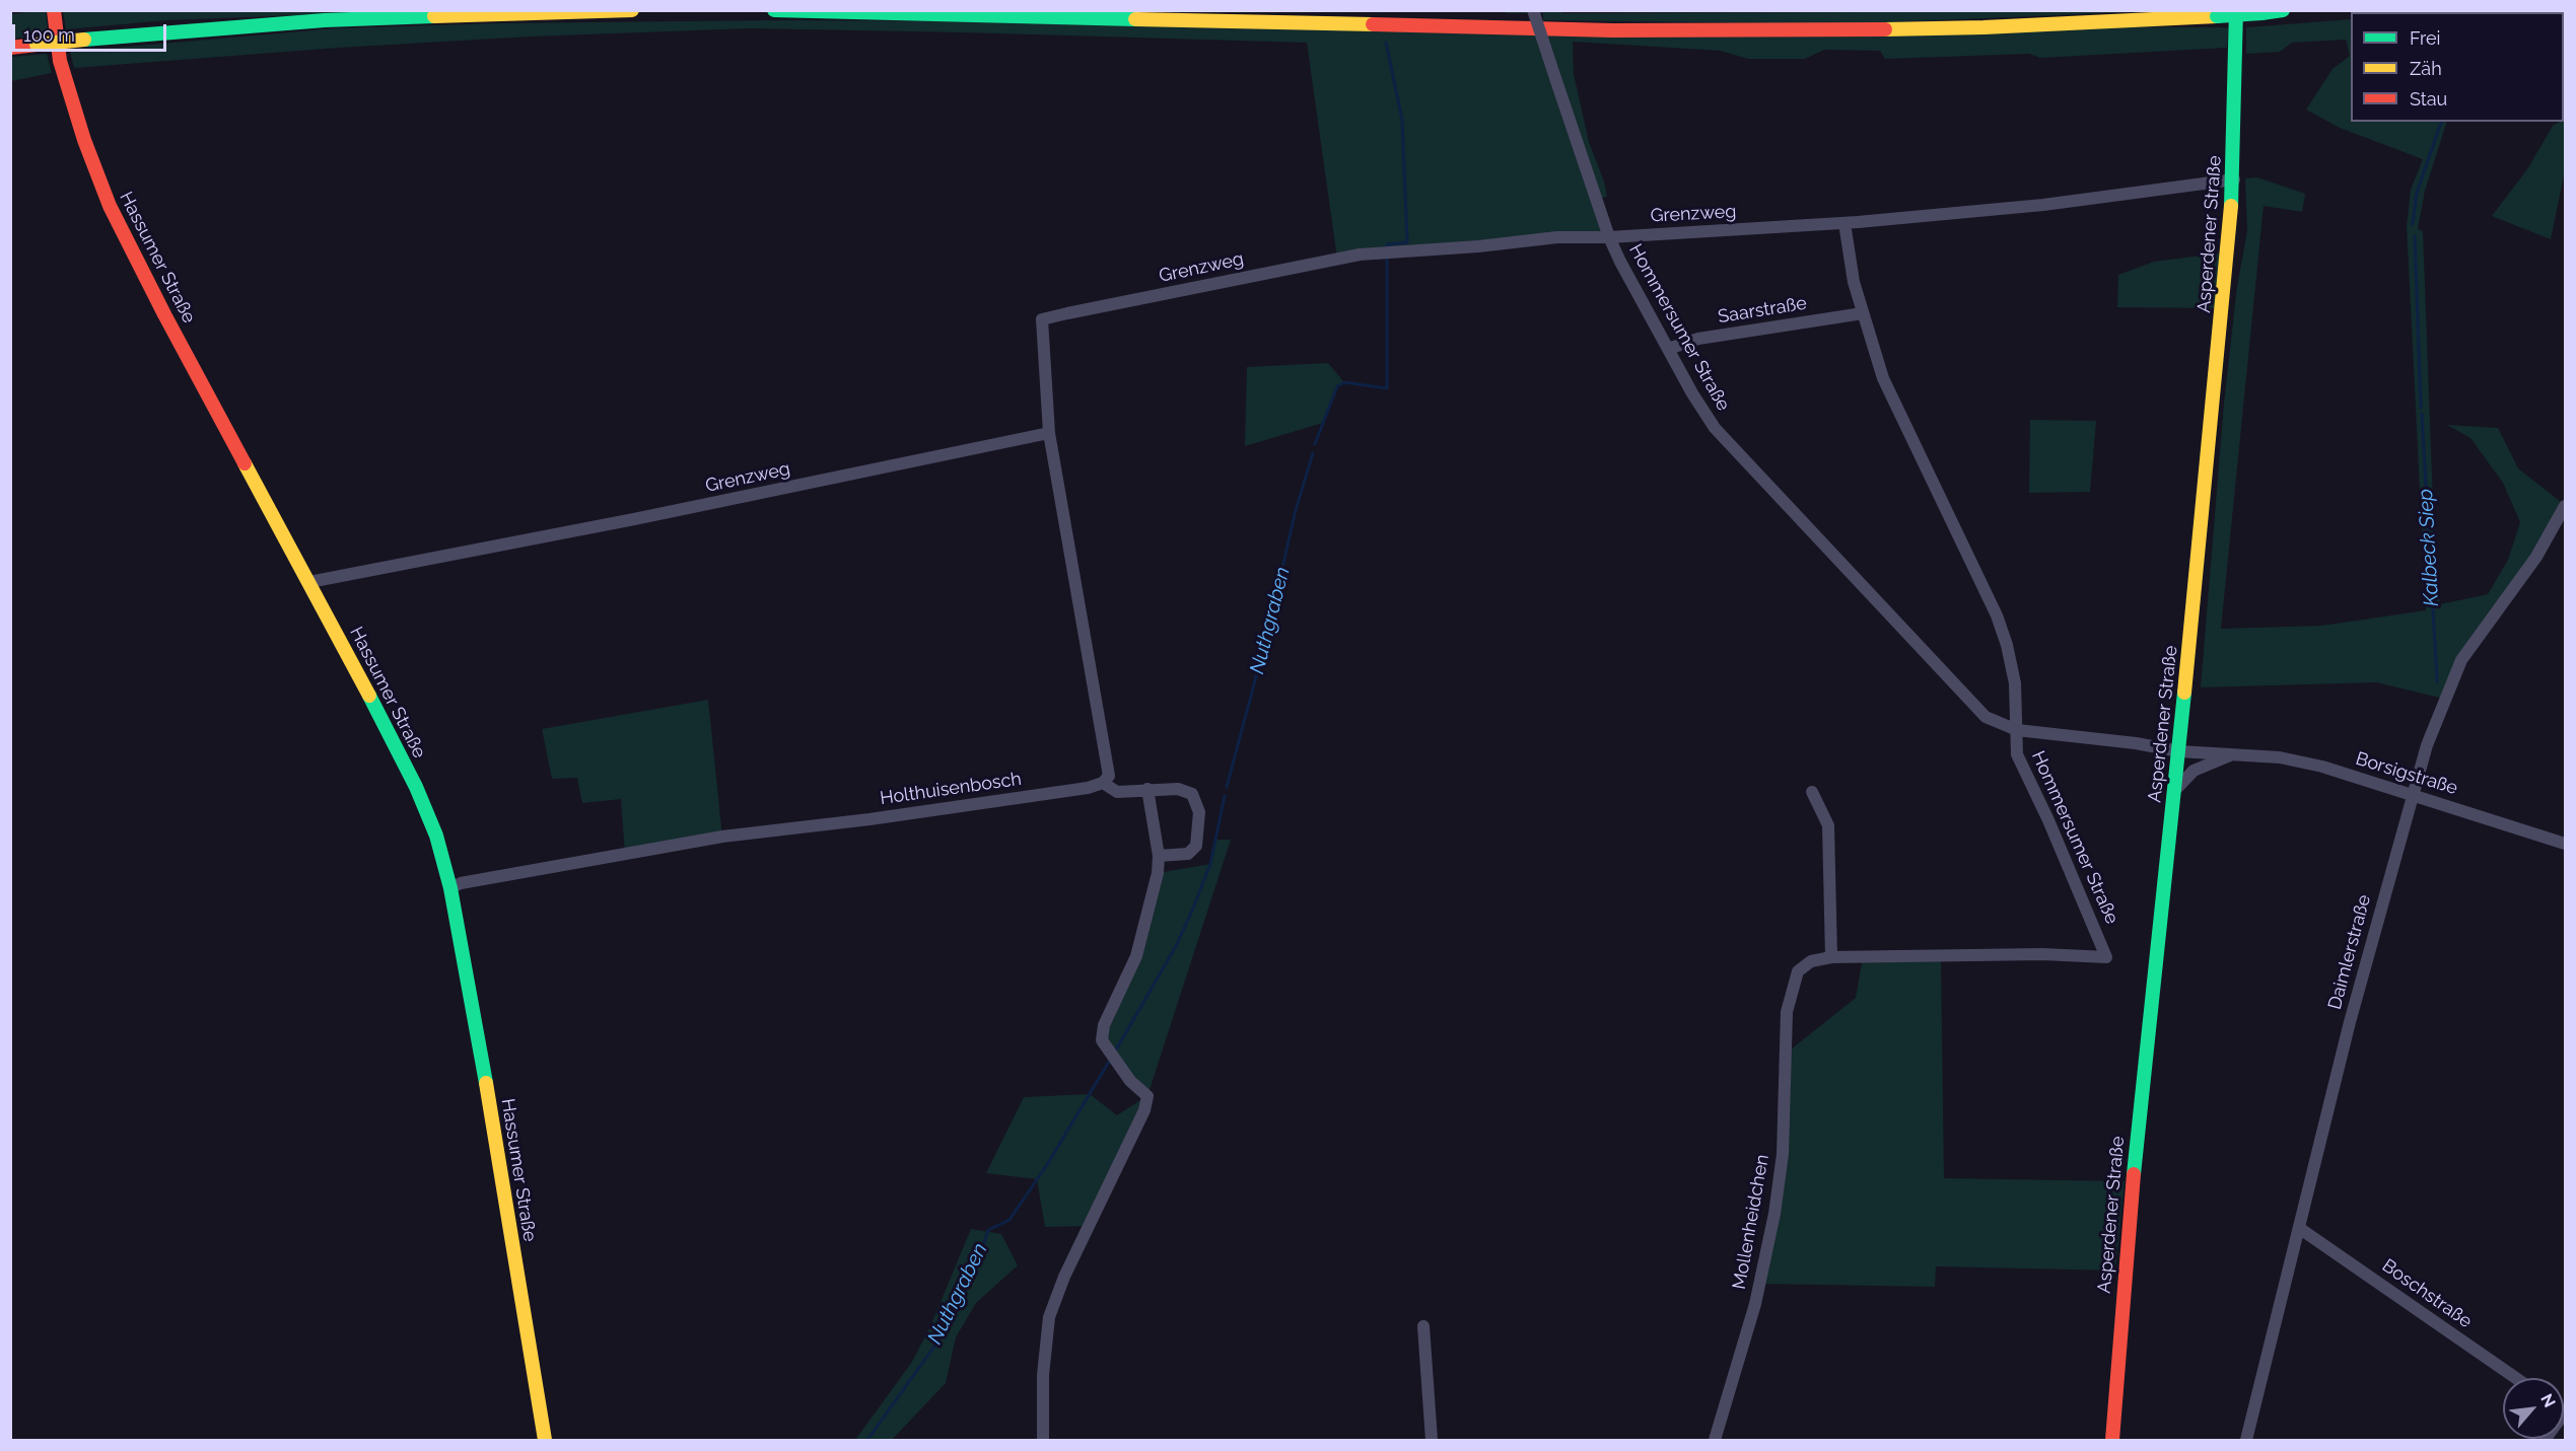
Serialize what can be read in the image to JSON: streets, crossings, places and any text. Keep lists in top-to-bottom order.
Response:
{
  "streets": {
    "main road": ["Asperdener Straße", "Hassumer Straße"],
    "street": [
      "Grenzweg",
      "Saarstraße",
      "Hommersumer Straße",
      "Borsigstraße",
      "Holthuisenbosch",
      "Daimlerstraße",
      "Mollenheidchen",
      "Boschstraße"
    ]
  },
  "crossings": [
    ["Grenzweg", "Asperdener Straße"],
    ["Grenzweg", "Hassumer Straße"],
    ["Grenzweg", "Hommersumer Straße"],
    ["Asperdener Straße", "Hommersumer Straße"],
    ["Asperdener Straße", "Borsigstraße"],
    ["Hassumer Straße", "Holthuisenbosch"],
    ["Saarstraße", "Hommersumer Straße"],
    ["Hommersumer Straße", "Borsigstraße"],
    ["Hommersumer Straße", "Mollenheidchen"],
    ["Borsigstraße", "Daimlerstraße"],
    ["Daimlerstraße", "Boschstraße"]
  ],
  "water": ["Kalbeck Siep", "Nuthgraben"],
  "legend": ["Frei", "Zäh", "Stau"],
  "scale_bar": "100 m",
  "north": "top right"
}
